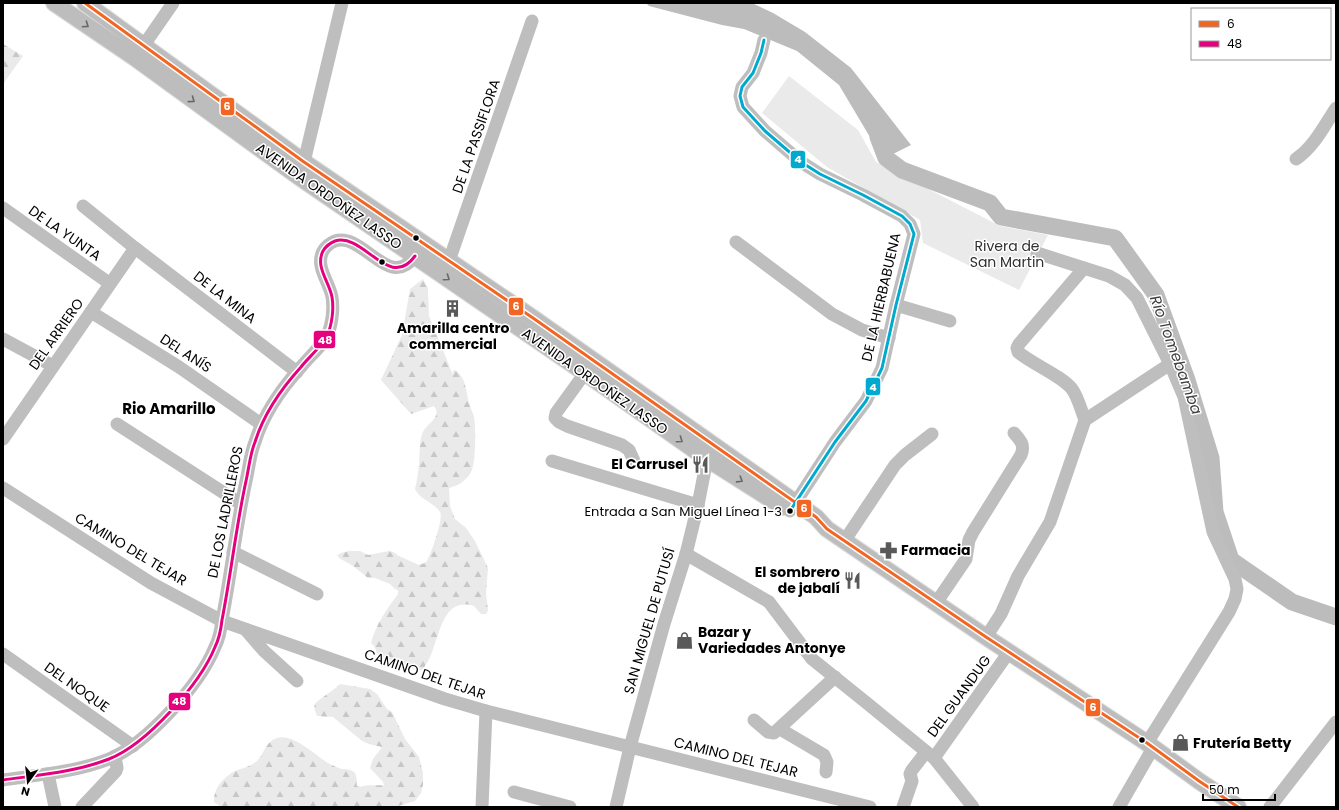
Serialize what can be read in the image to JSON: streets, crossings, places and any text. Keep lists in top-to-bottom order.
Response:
{
  "streets": {
    "main road": ["AVENIDA ORDOÑEZ LASSO"],
    "street": [
      "DE LA PASSIFLORA",
      "DE LA YUNTA",
      "DE LA MINA",
      "DE LA HIERBABUENA",
      "DEL ARRIERO",
      "DEL ANÍS",
      "DE LOS LADRILLEROS",
      "CAMINO DEL TEJAR",
      "SAN MIGUEL DE PUTUSÍ",
      "DEL NOQUE",
      "DEL GUANDUG"
    ]
  },
  "crossings": [
    ["DE LA PASSIFLORA", "AVENIDA ORDOÑEZ LASSO"],
    ["AVENIDA ORDOÑEZ LASSO", "DE LA HIERBABUENA"],
    ["AVENIDA ORDOÑEZ LASSO", "DE LOS LADRILLEROS"],
    ["AVENIDA ORDOÑEZ LASSO", "SAN MIGUEL DE PUTUSÍ"],
    ["AVENIDA ORDOÑEZ LASSO", "DEL GUANDUG"],
    ["DE LA YUNTA", "DEL ARRIERO"],
    ["DE LA MINA", "DEL ARRIERO"],
    ["DE LA MINA", "DE LOS LADRILLEROS"],
    ["DEL ARRIERO", "DEL ANÍS"],
    ["DEL ANÍS", "DE LOS LADRILLEROS"],
    ["DE LOS LADRILLEROS", "CAMINO DEL TEJAR"],
    ["DE LOS LADRILLEROS", "DEL NOQUE"],
    ["CAMINO DEL TEJAR", "SAN MIGUEL DE PUTUSÍ"]
  ],
  "districts": ["Rio Amarillo"],
  "water": ["Río Tomebamba"],
  "parks": ["Rivera de San Martin"],
  "places": {
    "building": ["Amarilla centro commercial"],
    "restaurant": ["El Carrusel", "El sombrero de jabalí"],
    "other": ["Entrada a San Miguel Línea 1-3"],
    "pharmacy": ["Farmacia"],
    "shop": ["Bazar y Variedades Antonye", "Frutería Betty"]
  },
  "lines": ["transit line 6", "transit line 4", "transit line 48"],
  "legend": ["6", "48"],
  "scale_bar": "50 m",
  "north": "bottom"
}
